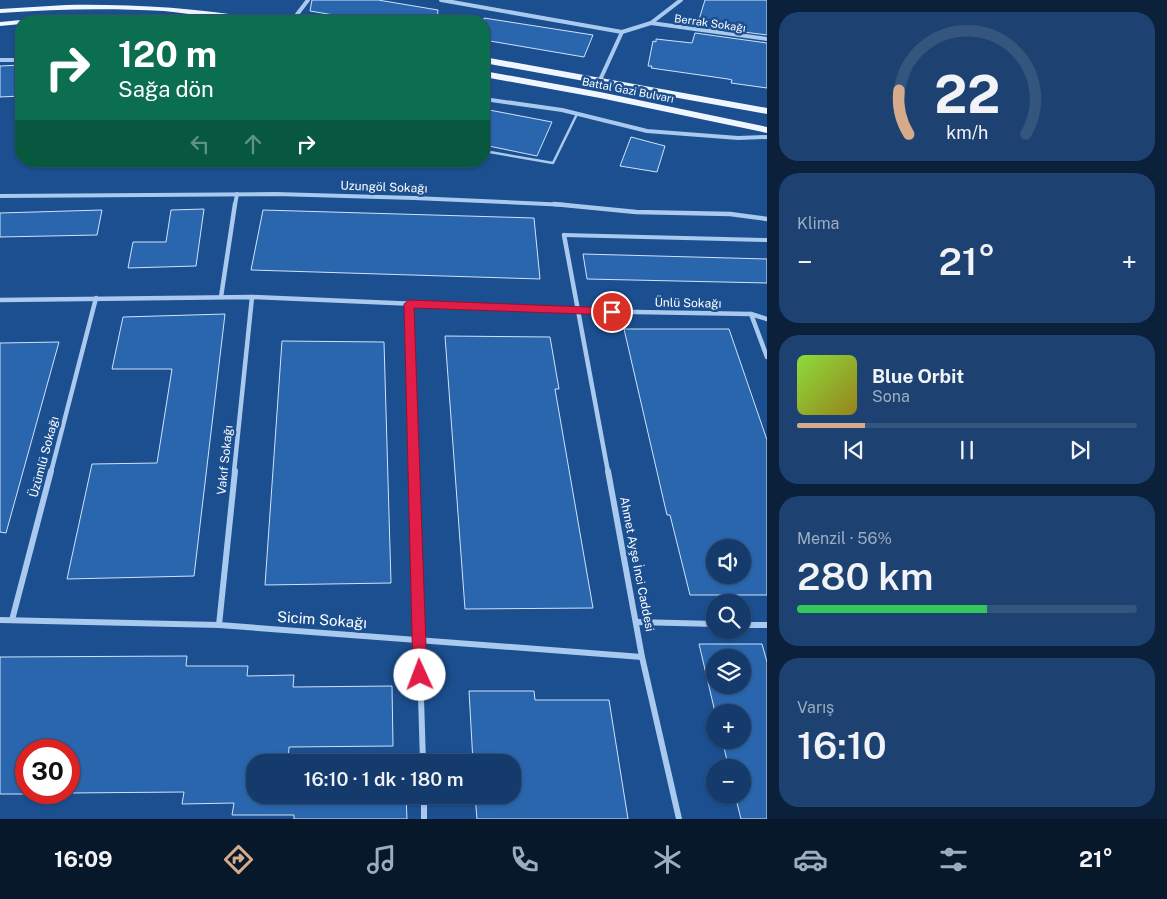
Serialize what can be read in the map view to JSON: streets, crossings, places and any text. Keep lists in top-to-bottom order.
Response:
{
  "streets": {
    "main road": ["Battal Gazi Bulvarı"],
    "street": [
      "Berrak Sokağı",
      "Uzungöl Sokağı",
      "Ünlü Sokağı",
      "Üzümlü Sokağı",
      "Vakıf Sokağı",
      "Ahmet Ayşe İnci Caddesi",
      "Sicim Sokağı"
    ]
  },
  "crossings": [
    ["Ünlü Sokağı", "Üzümlü Sokağı"],
    ["Ünlü Sokağı", "Vakıf Sokağı"],
    ["Ünlü Sokağı", "Ahmet Ayşe İnci Caddesi"],
    ["Üzümlü Sokağı", "Sicim Sokağı"],
    ["Vakıf Sokağı", "Sicim Sokağı"],
    ["Ahmet Ayşe İnci Caddesi", "Sicim Sokağı"]
  ],
  "page": {
    "turn": ["120 m", "Sağa dön"],
    "tile": [
      "Klima",
      ["Menzil · 56%", "280 km"],
      ["Varış", "16:10"]
    ],
    "heat": ["−", "21°", "+"],
    "song": ["Blue Orbit", "Sona"],
    "map_buttons": ["+", "−"],
    "limit": "30",
    "trip": "16:10 · 1 dk · 180 m",
    "tabs": ["16:09", "21°"],
    "gauge": ["22", "km/h"]
  }
}
